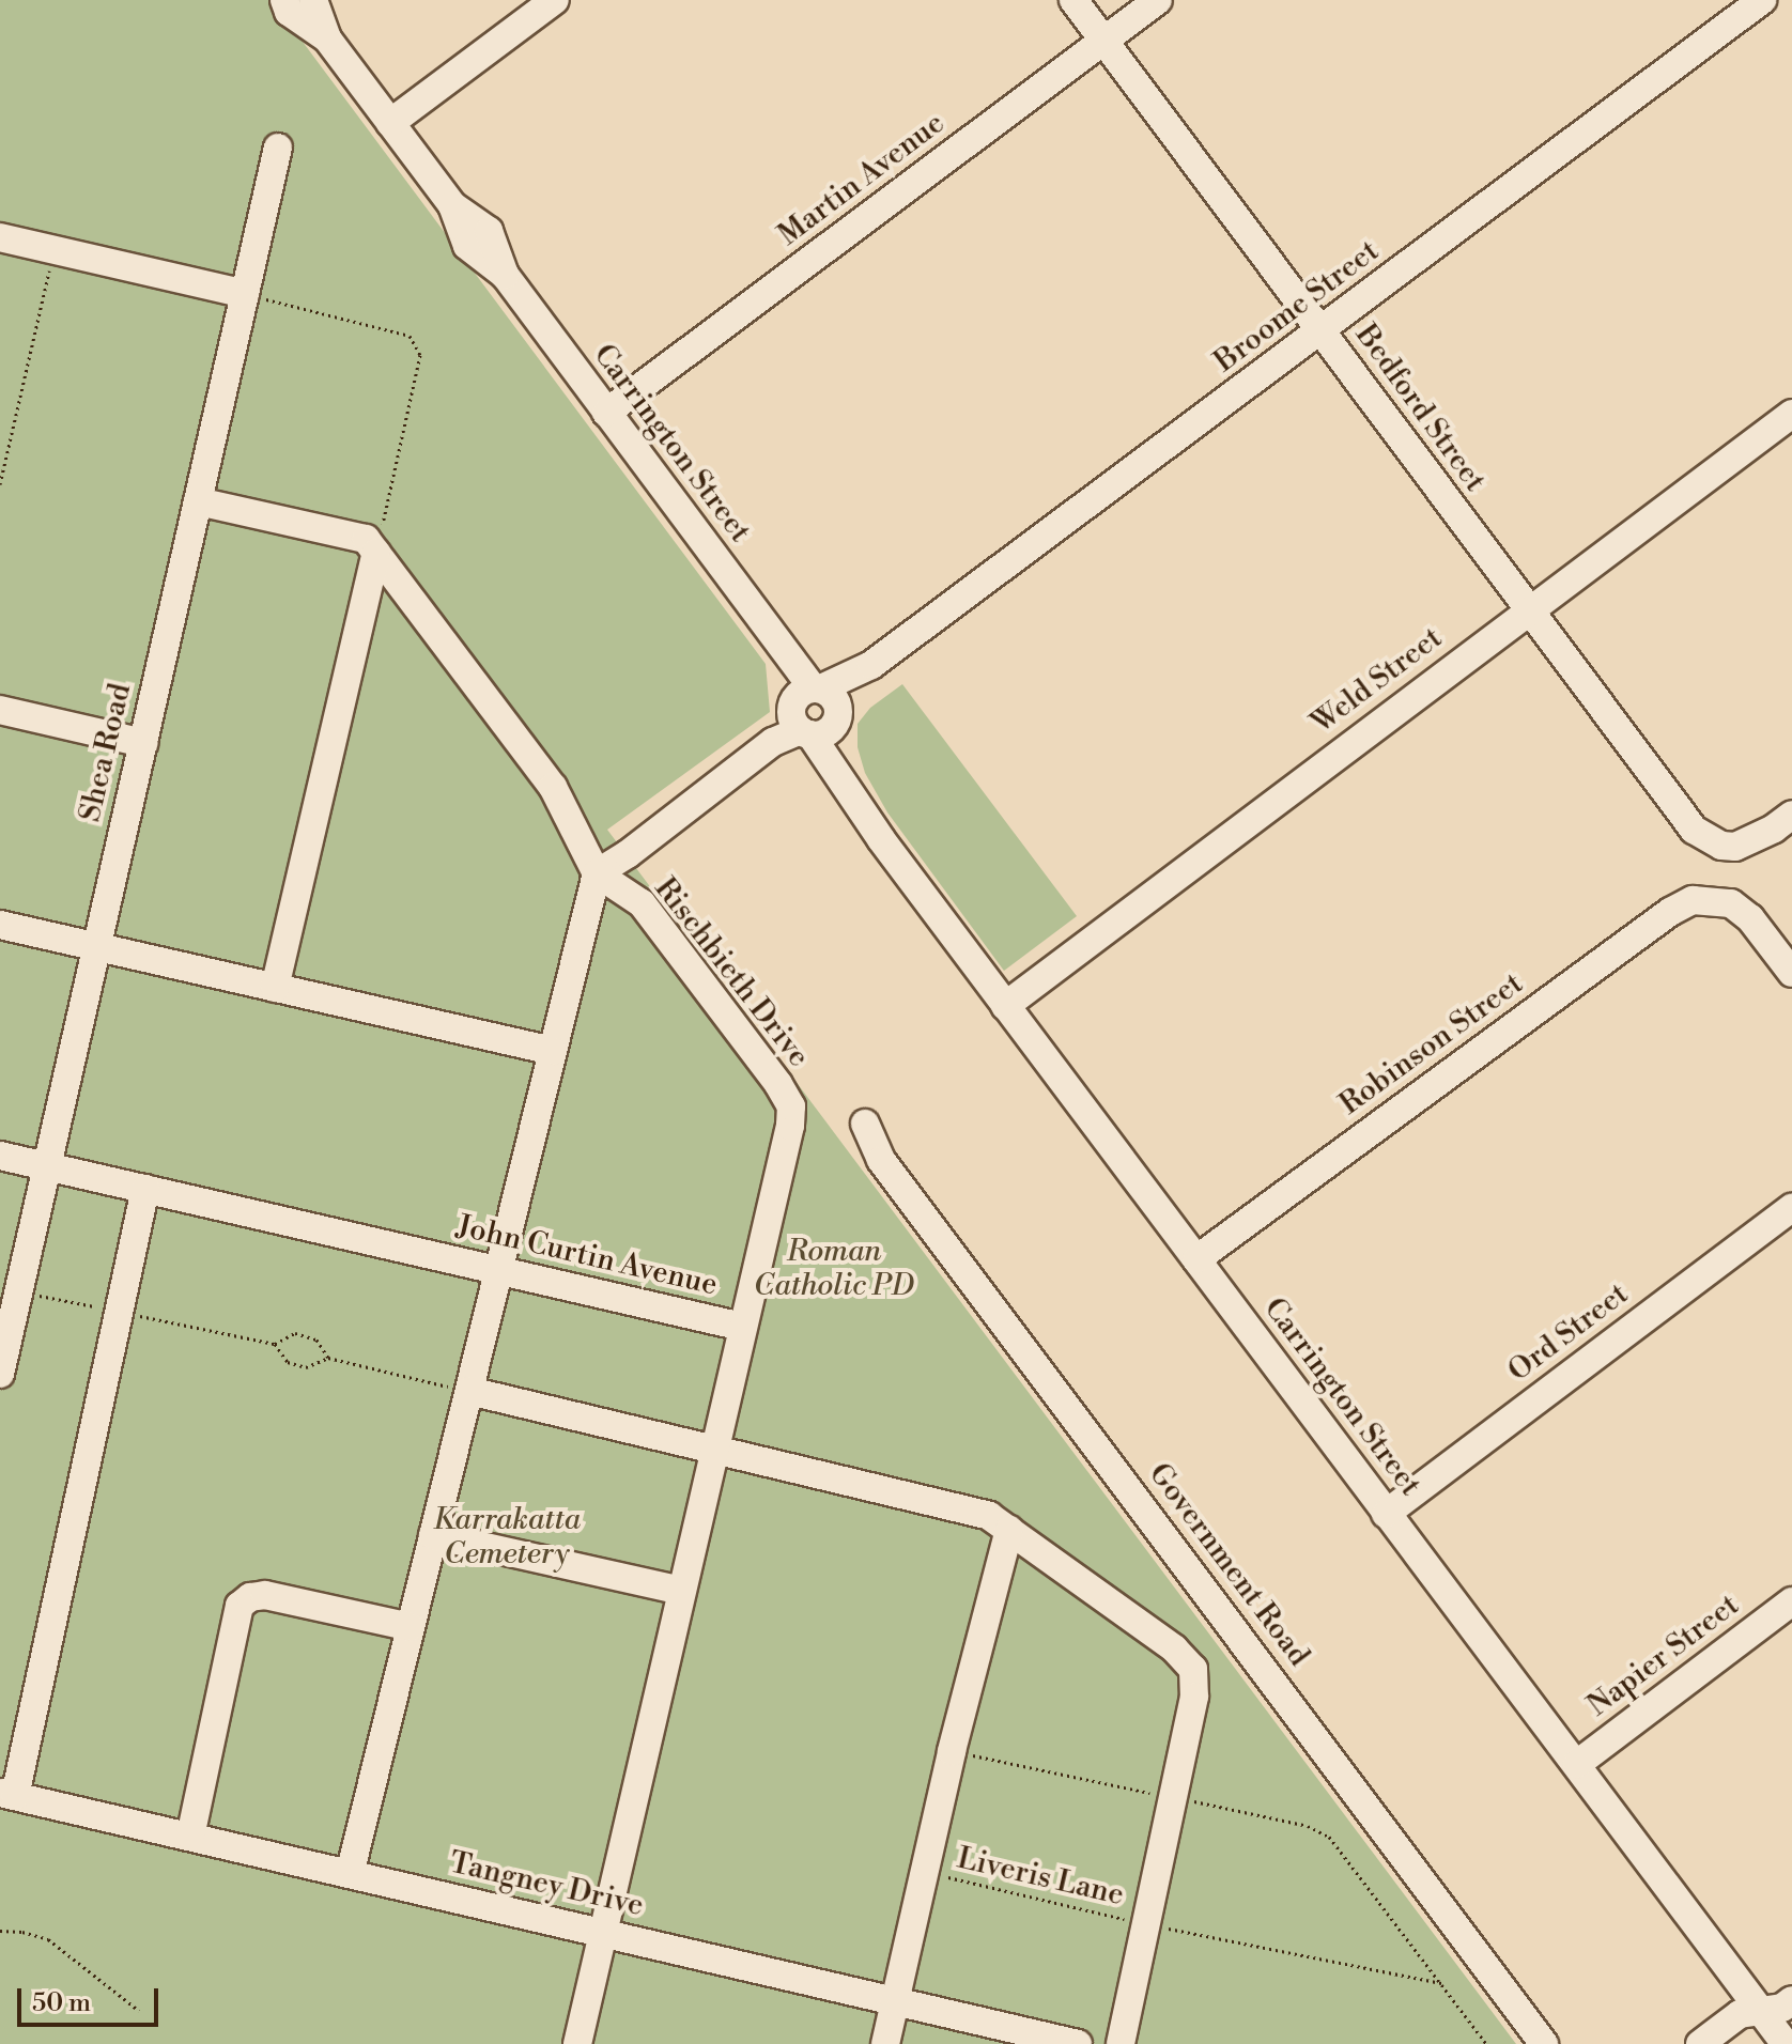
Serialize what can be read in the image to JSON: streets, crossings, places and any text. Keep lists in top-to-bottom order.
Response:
{
  "streets": {
    "street": [
      "Martin Avenue",
      "Broome Street",
      "Bedford Street",
      "Carrington Street",
      "Weld Street",
      "Shea Road",
      "Rischbieth Drive",
      "Robinson Street",
      "John Curtin Avenue",
      "Ord Street",
      "Government Road",
      "Napier Street",
      "Tangney Drive"
    ],
    "path": ["Liveris Lane"]
  },
  "crossings": [
    ["Martin Avenue", "Bedford Street"],
    ["Martin Avenue", "Carrington Street"],
    ["Broome Street", "Bedford Street"],
    ["Broome Street", "Carrington Street"],
    ["Broome Street", "Rischbieth Drive"],
    ["Bedford Street", "Weld Street"],
    ["Carrington Street", "Weld Street"],
    ["Carrington Street", "Robinson Street"],
    ["Carrington Street", "Ord Street"],
    ["Carrington Street", "Napier Street"],
    ["Shea Road", "John Curtin Avenue"],
    ["Rischbieth Drive", "John Curtin Avenue"],
    ["John Curtin Avenue", "Tangney Drive"]
  ],
  "parks": ["Roman Catholic PD", "Karrakatta Cemetery"],
  "scale_bar": "50 m"
}
